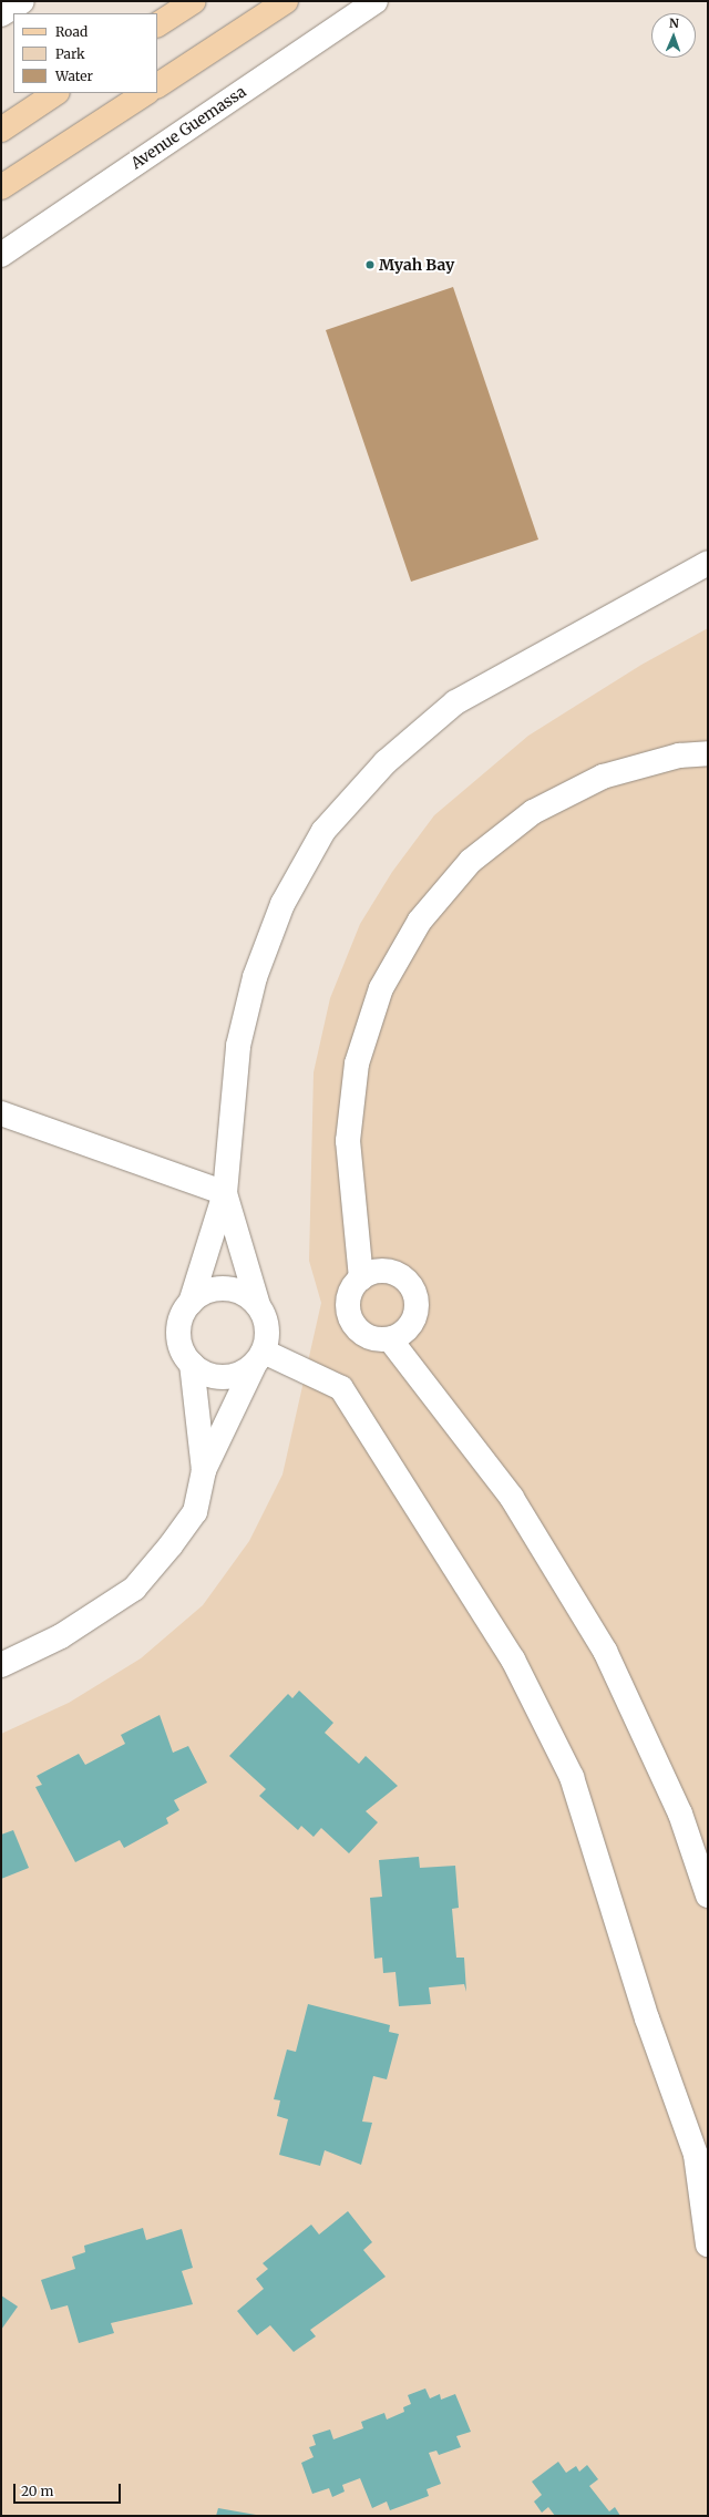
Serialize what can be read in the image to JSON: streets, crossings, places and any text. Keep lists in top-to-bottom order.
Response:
{
  "streets": {
    "street": ["Avenue Guemassa"]
  },
  "places": ["Myah Bay"],
  "legend": ["Road", "Park", "Water"],
  "scale_bar": "20 m",
  "north": "top"
}
